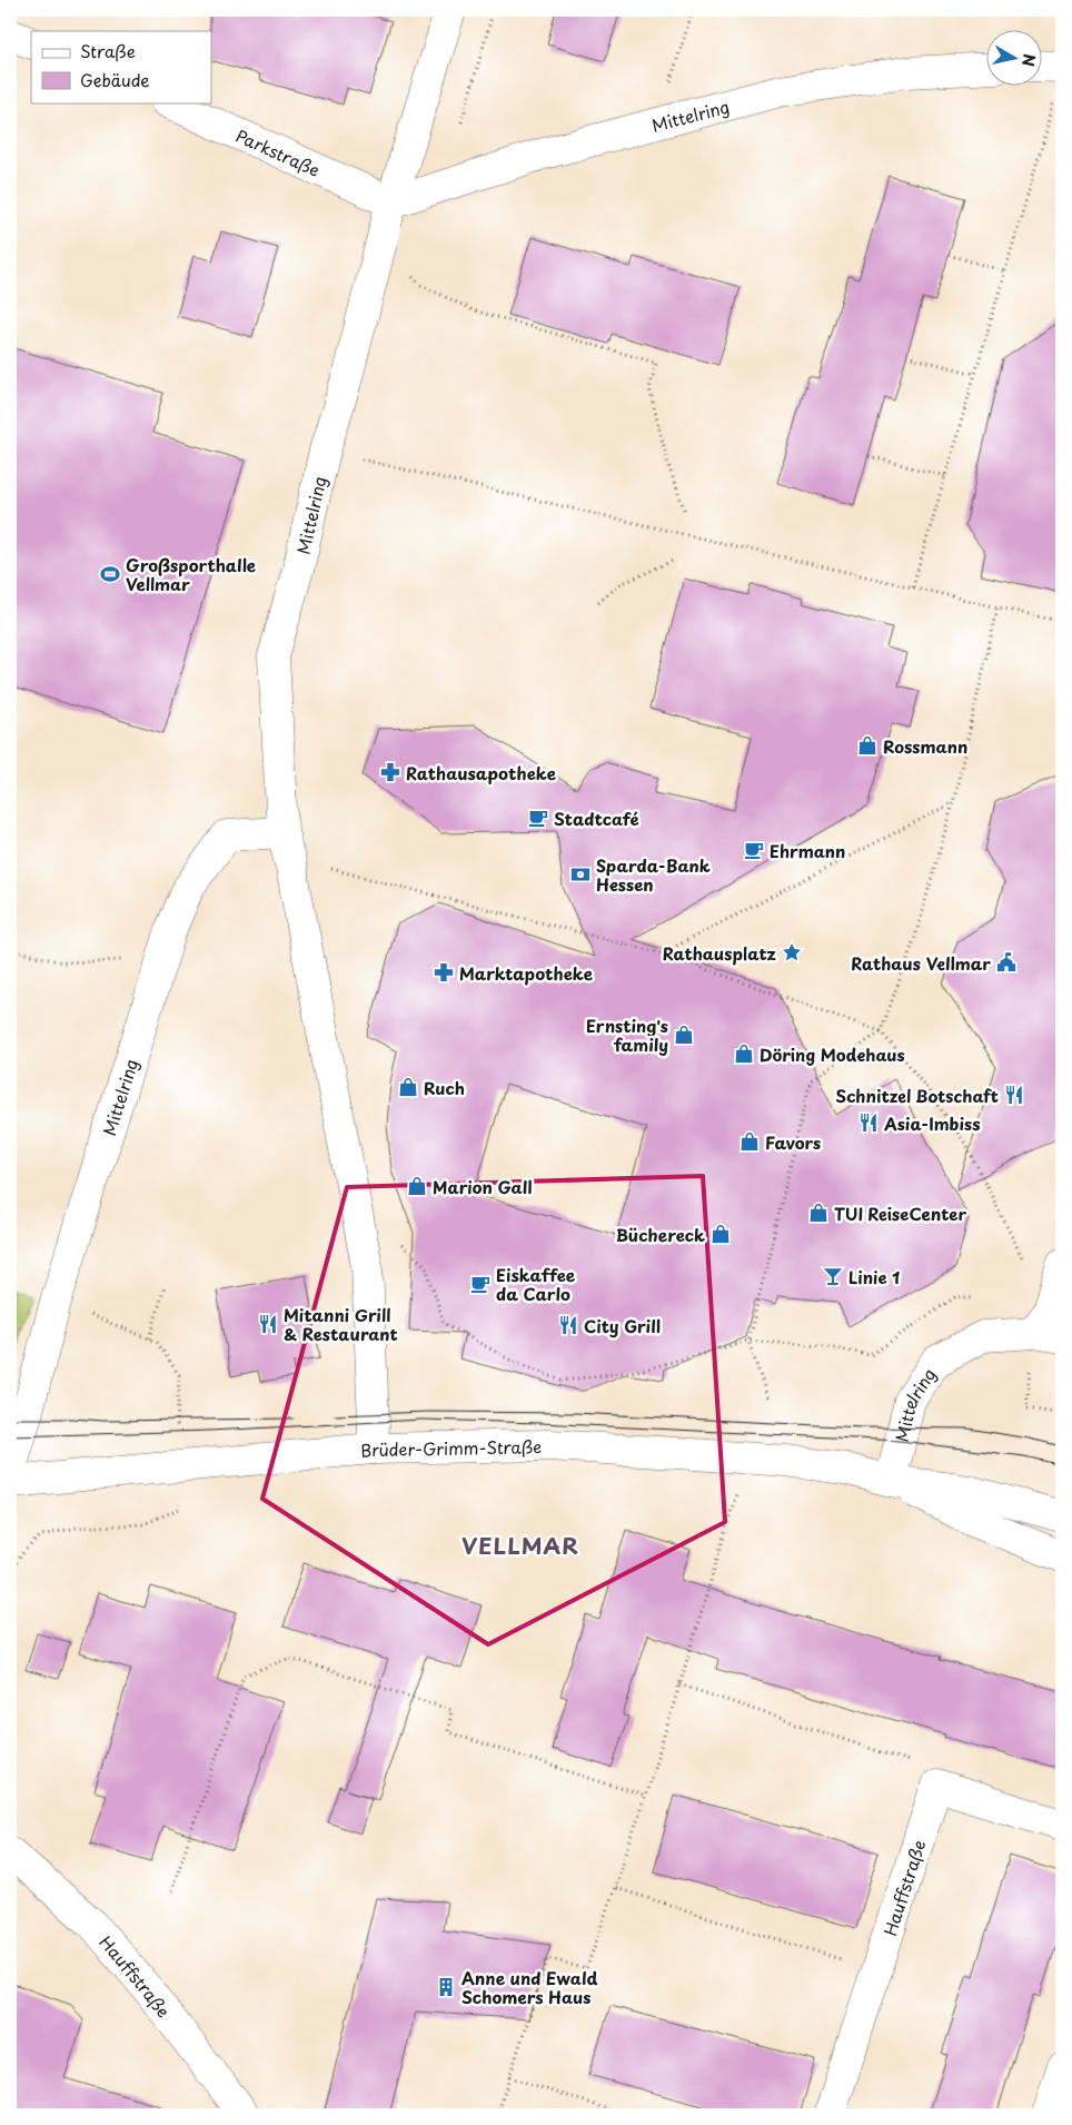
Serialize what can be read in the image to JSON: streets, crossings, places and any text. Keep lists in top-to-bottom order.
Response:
{
  "streets": {
    "street": [
      "Mittelring",
      "Parkstraße",
      "Brüder-Grimm-Straße",
      "Hauffstraße"
    ]
  },
  "crossings": [
    ["Mittelring", "Parkstraße"],
    ["Mittelring", "Brüder-Grimm-Straße"]
  ],
  "districts": ["VELLMAR"],
  "places": {
    "sports": ["Großsporthalle Vellmar"],
    "shop": [
      "Rossmann",
      "Ernsting's family",
      "Döring Modehaus",
      "Ruch",
      "Favors",
      "Marion Gall",
      "TUI ReiseCenter",
      "Büchereck"
    ],
    "pharmacy": ["Rathausapotheke", "Marktapotheke"],
    "cafe": ["Stadtcafé", "Ehrmann", "Eiskaffee da Carlo"],
    "bank": ["Sparda-Bank Hessen"],
    "place": ["Rathausplatz"],
    "public building": ["Rathaus Vellmar"],
    "restaurant": [
      "Schnitzel Botschaft",
      "Asia-Imbiss",
      "Mitanni Grill & Restaurant",
      "City Grill"
    ],
    "bar": ["Linie 1"],
    "building": ["Anne und Ewald Schomers Haus"]
  },
  "legend": ["Straße", "Gebäude"],
  "north": "right"
}
